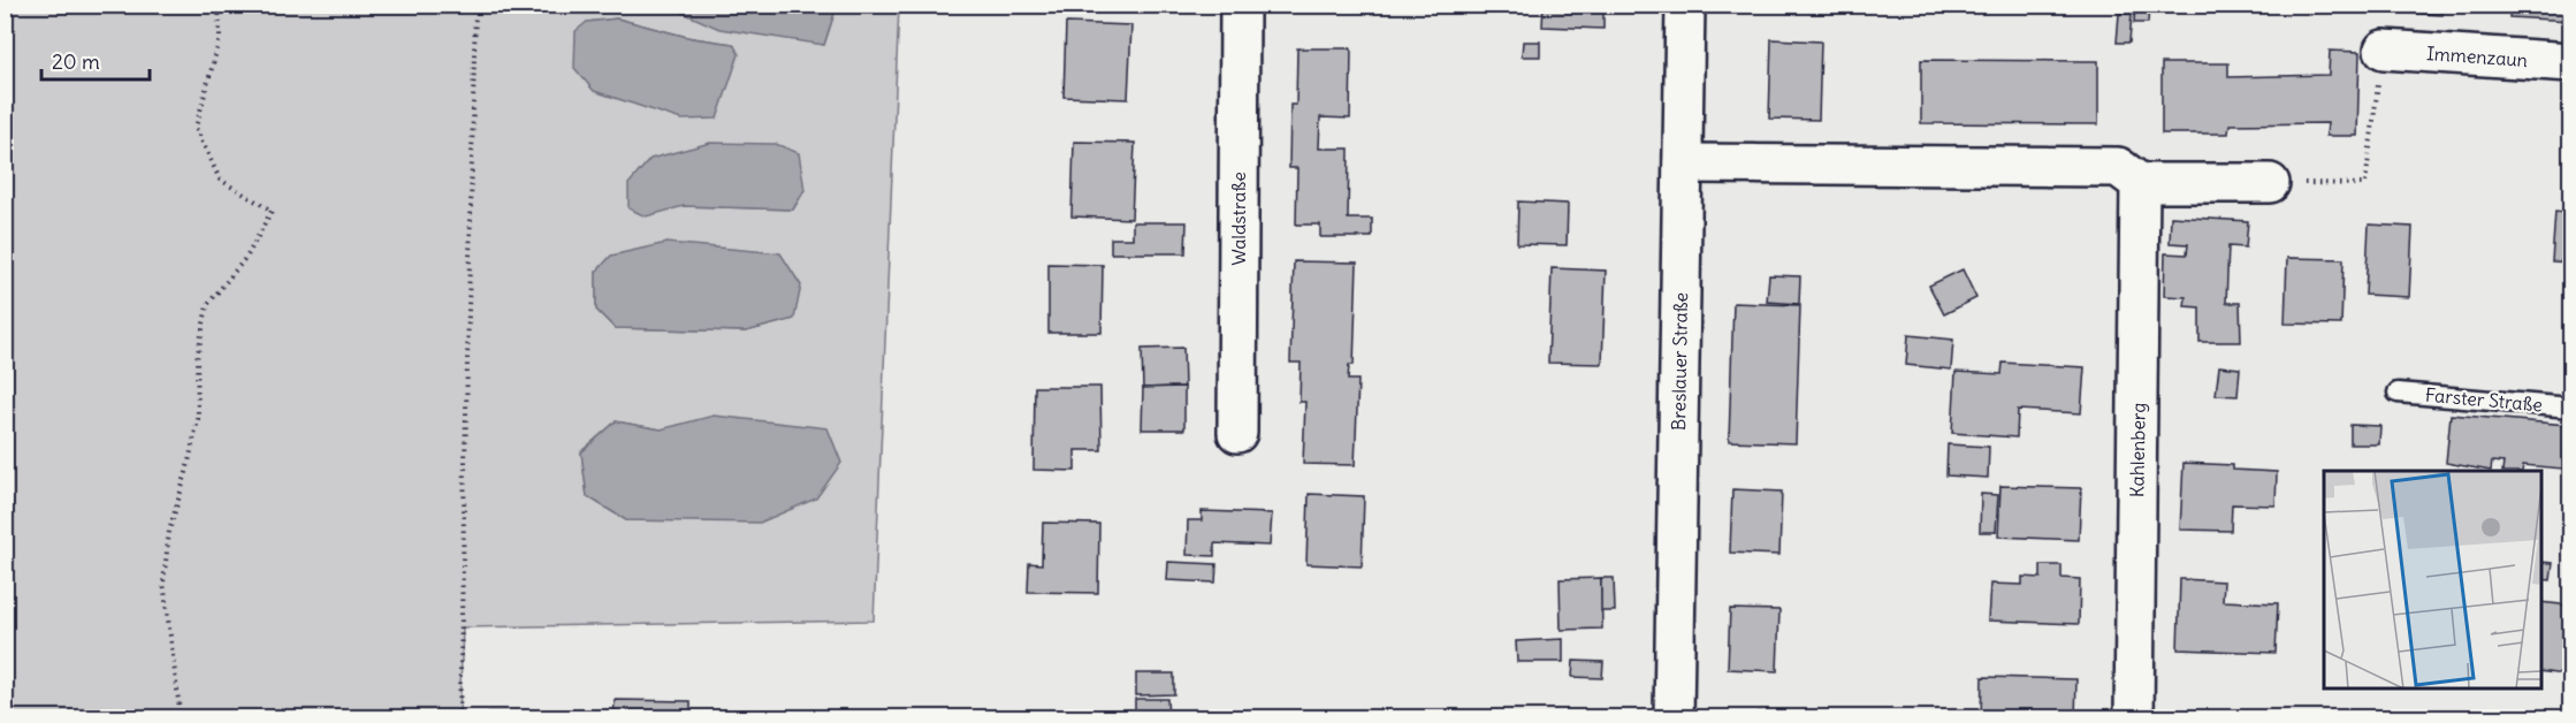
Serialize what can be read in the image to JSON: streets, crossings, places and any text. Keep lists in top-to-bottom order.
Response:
{
  "streets": {
    "street": [
      "Immenzaun",
      "Waldstraße",
      "Breslauer Straße",
      "Kahlenberg"
    ],
    "lane": ["Farster Straße"]
  },
  "scale_bar": "20 m"
}
